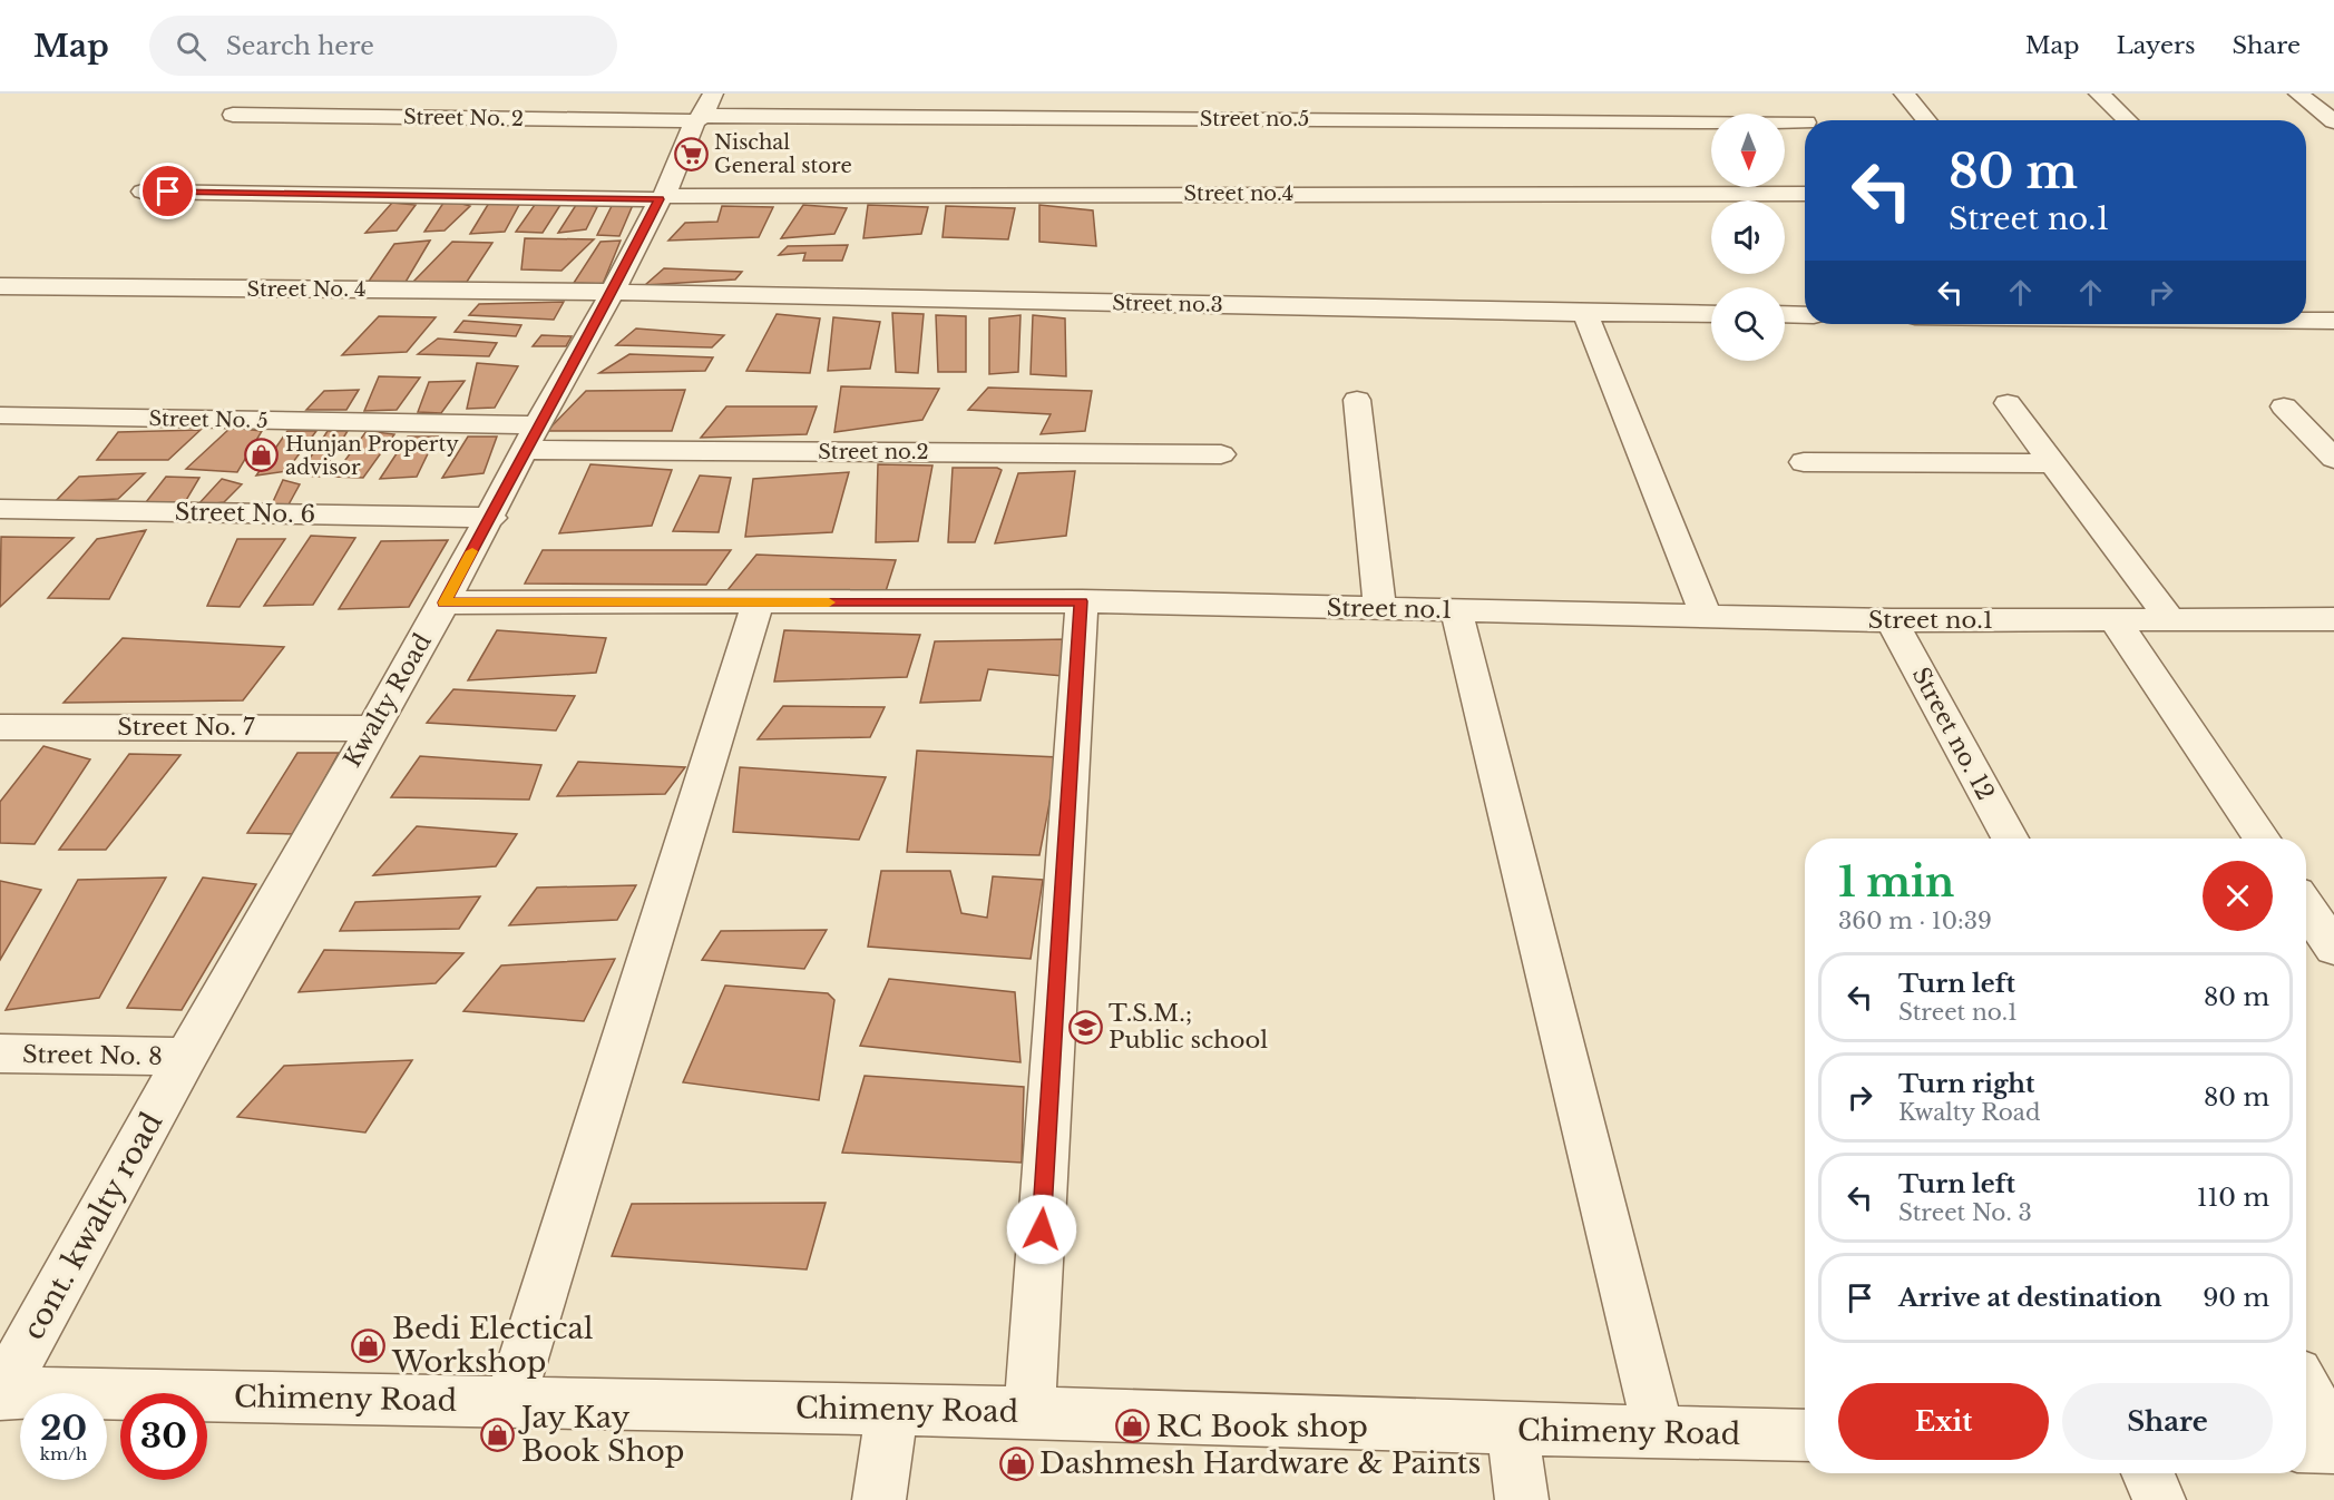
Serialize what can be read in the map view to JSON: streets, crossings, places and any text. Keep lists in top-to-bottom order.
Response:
{
  "streets": {
    "street": [
      "Street No. 2",
      "Street no.5",
      "Street no.4",
      "Street No. 4",
      "Street no.3",
      "Street No. 5",
      "Street no.2",
      "Street No. 6",
      "Street no.1",
      "Kwalty Road",
      "Street No. 7",
      "Street no. 12",
      "Street No. 8",
      "cont. kwalty road",
      "Chimeny Road"
    ]
  },
  "crossings": [
    ["Street No. 2", "Street no.5"],
    ["Street No. 2", "Kwalty Road"],
    ["Street no.5", "Kwalty Road"],
    ["Street no.4", "Kwalty Road"],
    ["Street No. 4", "Street no.3"],
    ["Street No. 4", "Kwalty Road"],
    ["Street no.3", "Kwalty Road"],
    ["Street No. 5", "Street no.2"],
    ["Street No. 5", "Kwalty Road"],
    ["Street no.2", "Kwalty Road"],
    ["Street No. 6", "Kwalty Road"],
    ["Street no.1", "Kwalty Road"],
    ["Street no.1", "Street no. 12"],
    ["Kwalty Road", "Street No. 7"],
    ["Kwalty Road", "Street No. 8"],
    ["Kwalty Road", "cont. kwalty road"],
    ["Street No. 8", "cont. kwalty road"],
    ["cont. kwalty road", "Chimeny Road"]
  ],
  "places": {
    "supermarket": ["Nischal General store"],
    "shop": [
      "Hunjan Property advisor",
      "Bedi Electical Workshop",
      "RC Book shop",
      "Jay Kay Book Shop",
      "Dashmesh Hardware & Paints"
    ],
    "school or university": ["T.S.M.; Public school"]
  },
  "north": "bottom",
  "page": {
    "header": "Map",
    "search": "Search here",
    "nav": ["Map", "Layers", "Share"],
    "turn": ["80 m", "Street no.1"],
    "heading": ["1 min", "360 m · 10:39"],
    "list": [
      {
        "name": "Turn left",
        "note": "Street no.1",
        "value": "80 m"
      },
      {
        "name": "Turn right",
        "note": "Kwalty Road",
        "value": "80 m"
      },
      {
        "name": "Turn left",
        "note": "Street No. 3",
        "value": "110 m"
      },
      {
        "name": "Arrive at destination",
        "value": "90 m"
      }
    ],
    "buttons": ["Exit", "Share"],
    "speed": "20 km/h",
    "limit": "30"
  }
}
